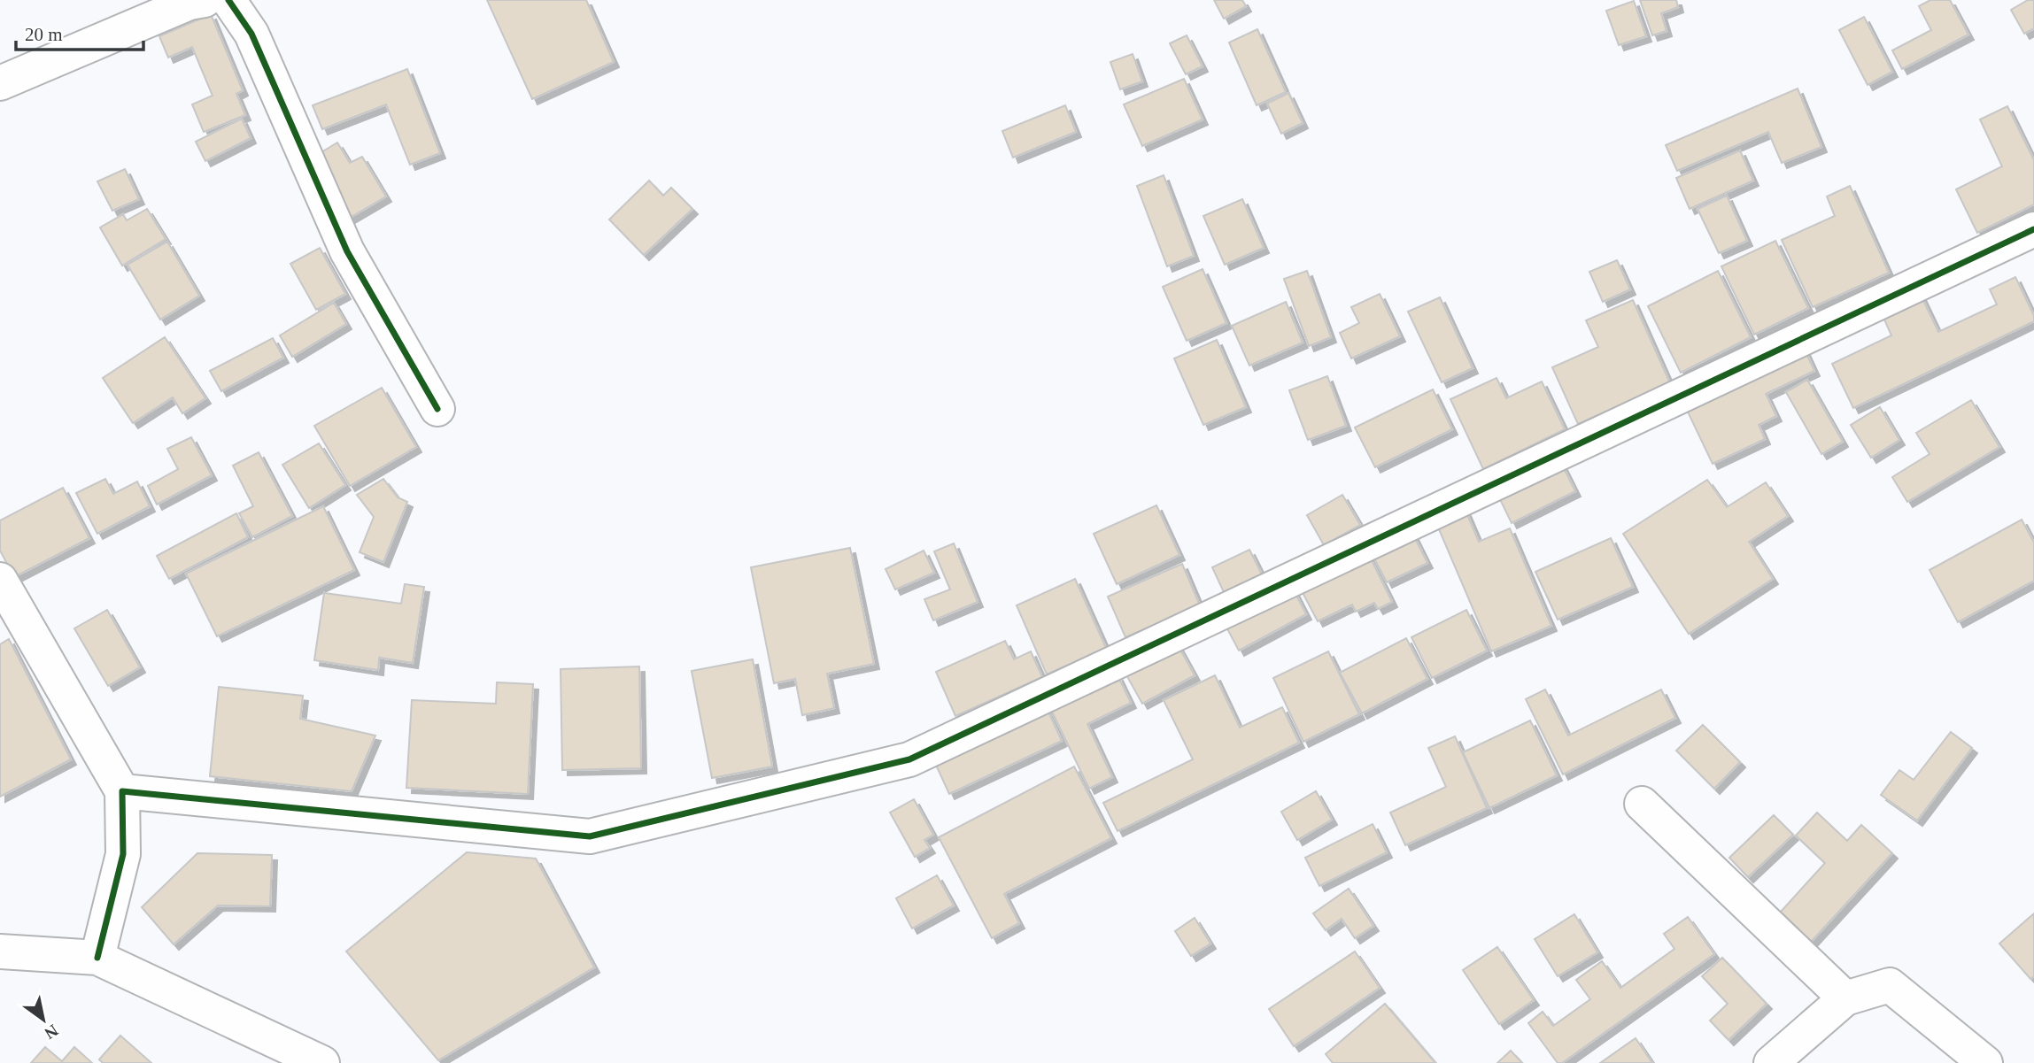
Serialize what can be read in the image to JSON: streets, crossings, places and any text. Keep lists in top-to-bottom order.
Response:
{
  "scale_bar": "20 m",
  "north": "bottom right"
}
